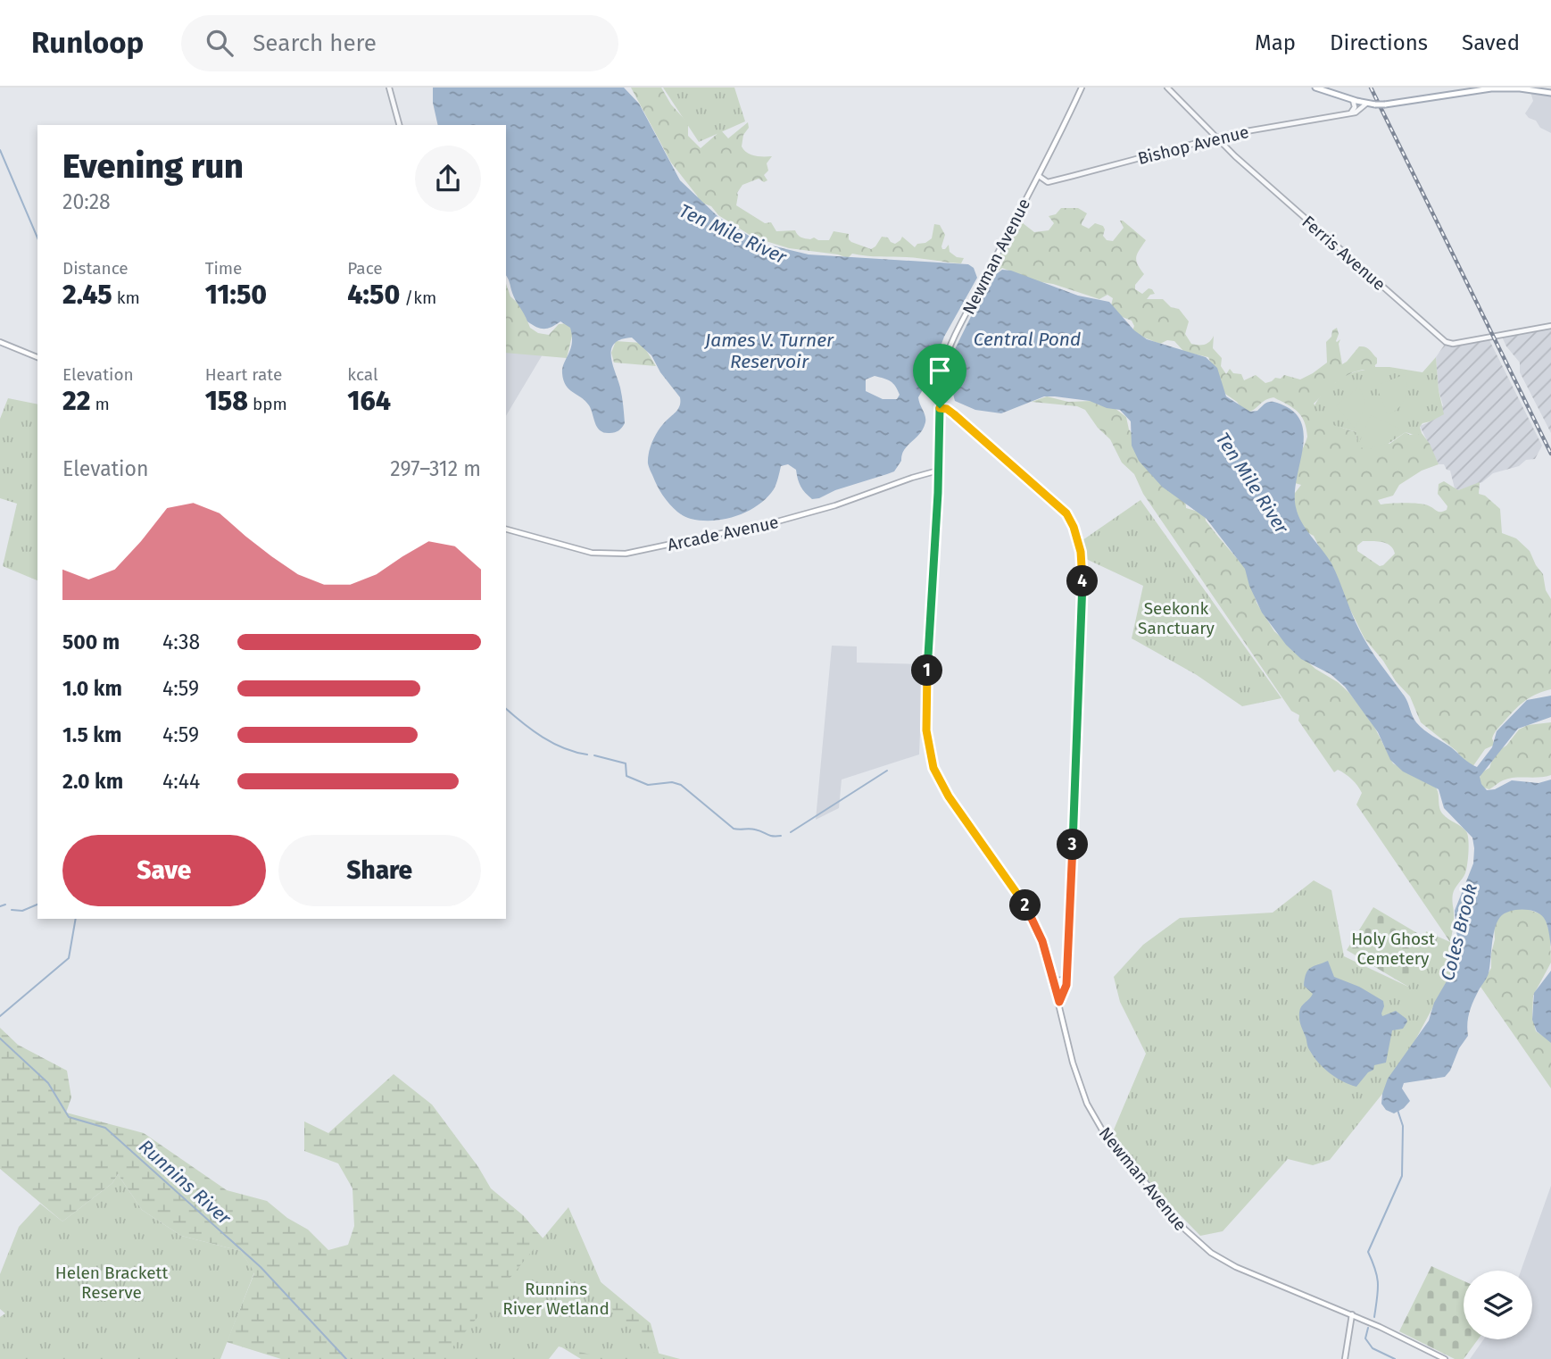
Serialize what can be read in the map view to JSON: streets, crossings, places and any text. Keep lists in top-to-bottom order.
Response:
{
  "streets": {
    "main road": ["Newman Avenue", "Arcade Avenue"],
    "street": ["Bishop Avenue", "Ferris Avenue"]
  },
  "crossings": [
    ["Bishop Avenue", "Ferris Avenue"],
    ["Bishop Avenue", "Newman Avenue"],
    ["Newman Avenue", "Arcade Avenue"]
  ],
  "water": [
    "Ten Mile River",
    "Central Pond",
    "James V. Turner Reservoir",
    "Coles Brook",
    "Runnins River"
  ],
  "parks": [
    "Seekonk Sanctuary",
    "Holy Ghost Cemetery",
    "Helen Brackett Reserve",
    "Runnins River Wetland"
  ],
  "page": {
    "header": "Runloop",
    "search": "Search here",
    "nav": ["Map", "Directions", "Saved"],
    "heading": ["Evening run", "20:28"],
    "stats": [
      ["Distance", "2.45 km"],
      ["Time", "11:50"],
      ["Pace", "4:50 /km"],
      ["Elevation", "22 m"],
      ["Heart rate", "158 bpm"],
      ["kcal", "164"]
    ],
    "chart": ["Elevation", "297–312 m"],
    "pins": [
      "4",
      "1",
      "3",
      "2"
    ],
    "list": [
      {
        "name": "500 m",
        "note": "4:38"
      },
      {
        "name": "1.0 km",
        "note": "4:59"
      },
      {
        "name": "1.5 km",
        "note": "4:59"
      },
      {
        "name": "2.0 km",
        "note": "4:44"
      }
    ],
    "buttons": ["Save", "Share"]
  }
}
